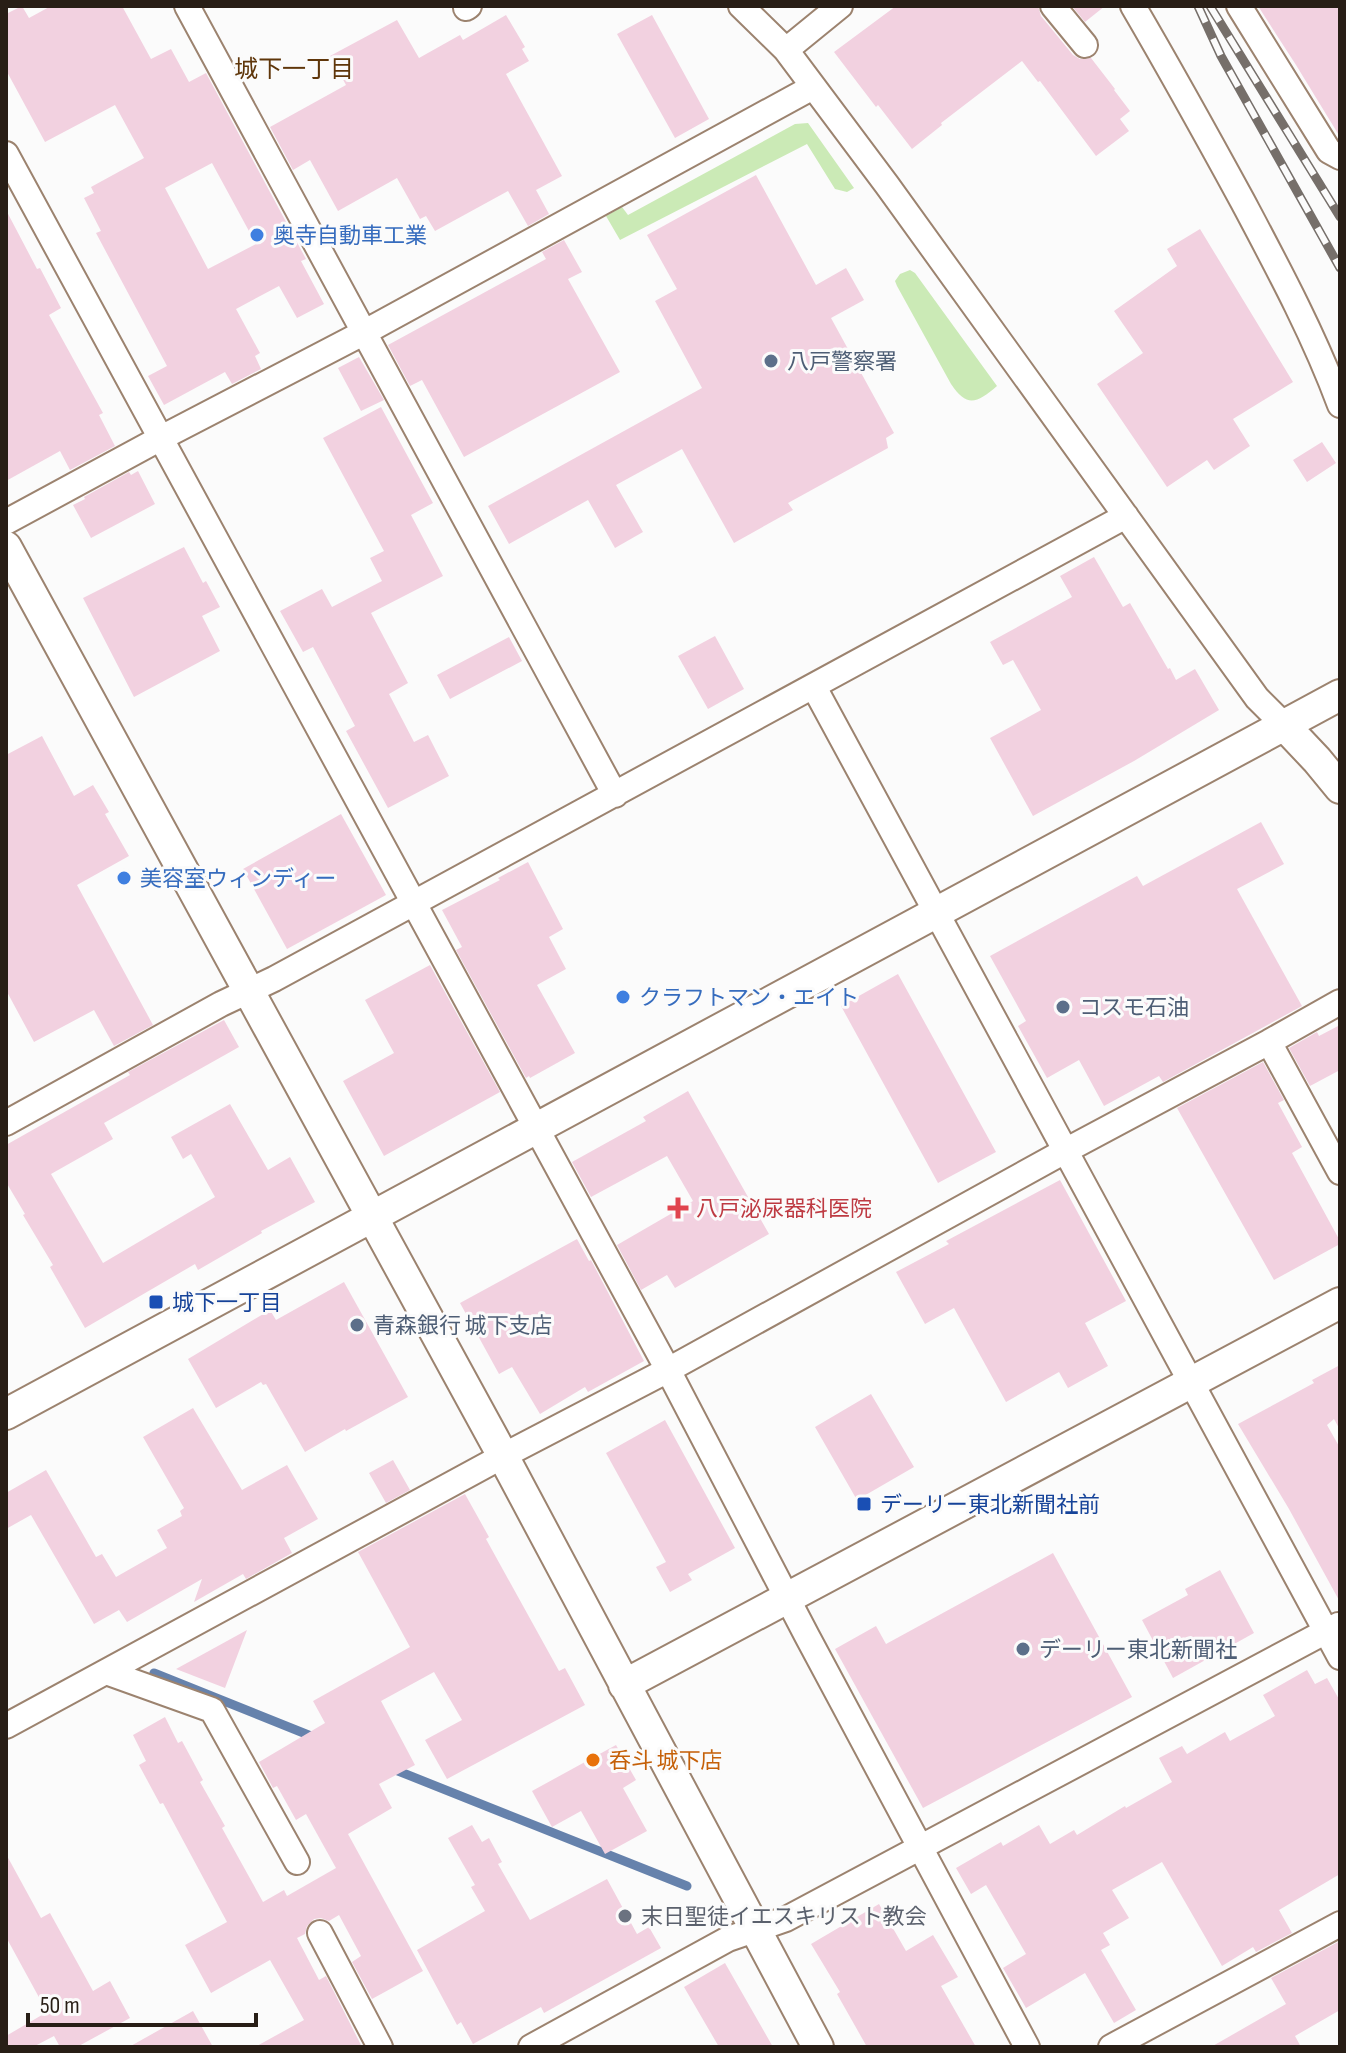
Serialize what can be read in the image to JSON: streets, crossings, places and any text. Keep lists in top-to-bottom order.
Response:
{
  "districts": ["城下一丁目"],
  "places": {
    "other": [
      "奥寺自動車工業",
      "八戸警察署",
      "美容室ウィンディー",
      "クラフトマン・エイト",
      "コスモ石油",
      "青森銀行 城下支店",
      "デーリー東北新聞社",
      "呑斗 城下店",
      "末日聖徒イエスキリスト教会"
    ],
    "health": ["八戸泌尿器科医院"],
    "transit": ["城下一丁目", "デーリー東北新聞社前"]
  },
  "scale_bar": "50 m"
}
